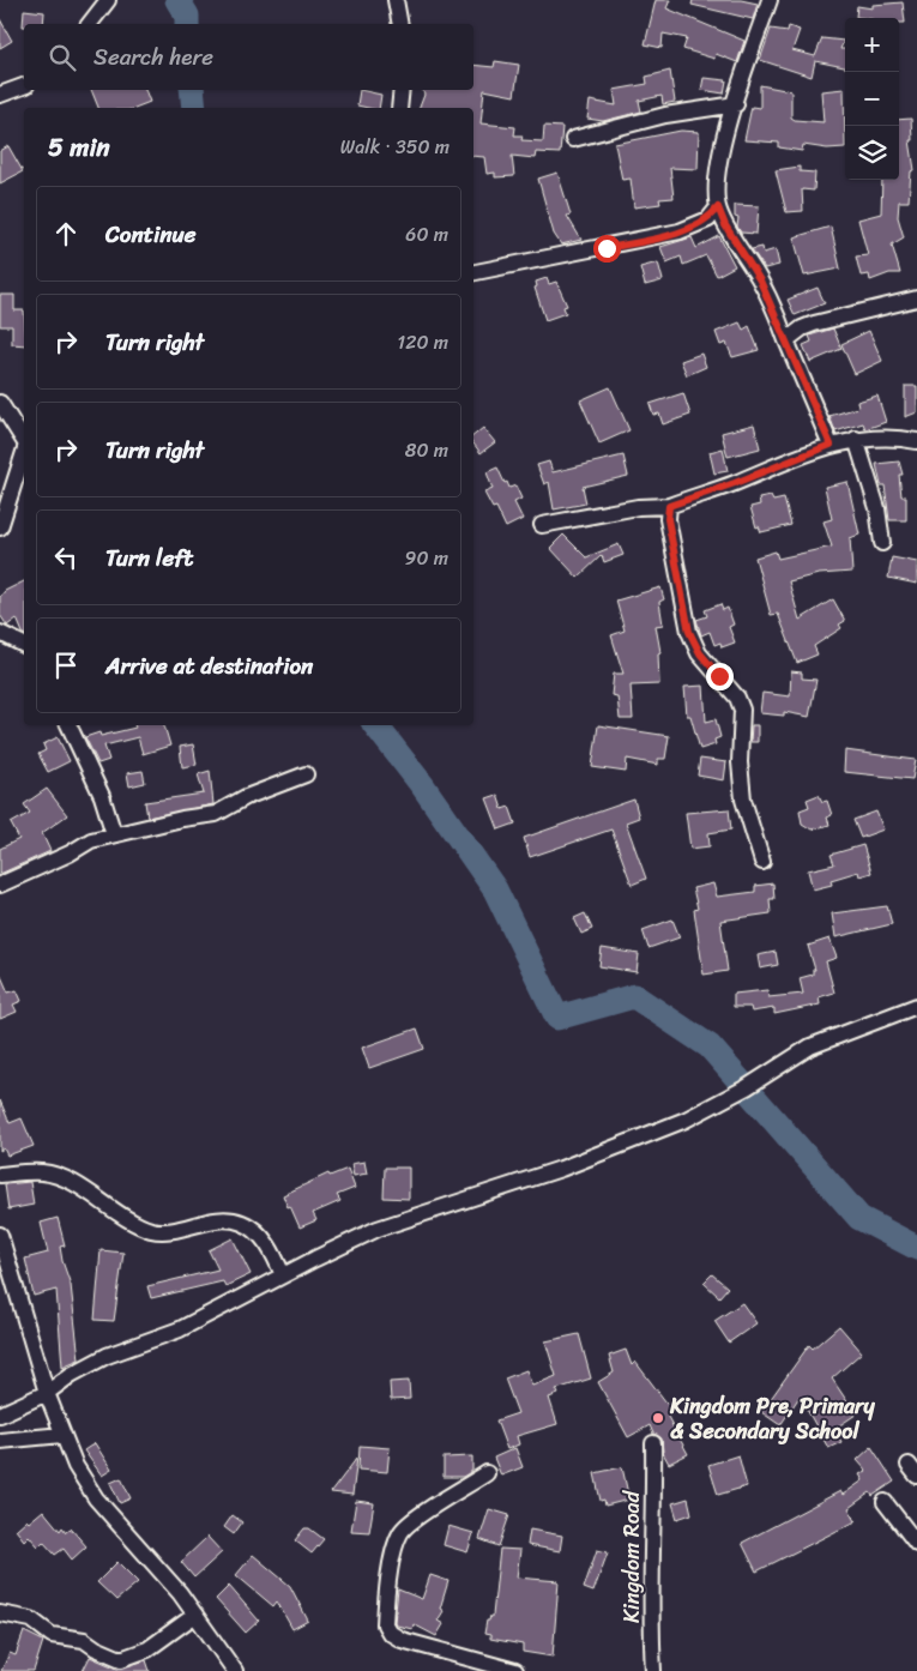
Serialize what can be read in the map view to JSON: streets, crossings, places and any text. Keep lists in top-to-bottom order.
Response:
{
  "streets": {
    "street": ["Kingdom Road"]
  },
  "places": ["Kingdom Pre, Primary & Secondary School"],
  "page": {
    "map_buttons": ["+", "−"],
    "search": "Search here",
    "heading": ["5 min", "Walk · 350 m"],
    "list": [
      ["Continue", "60 m"],
      ["Turn right", "120 m"],
      ["Turn right", "80 m"],
      ["Turn left", "90 m"],
      "Arrive at destination"
    ]
  }
}
